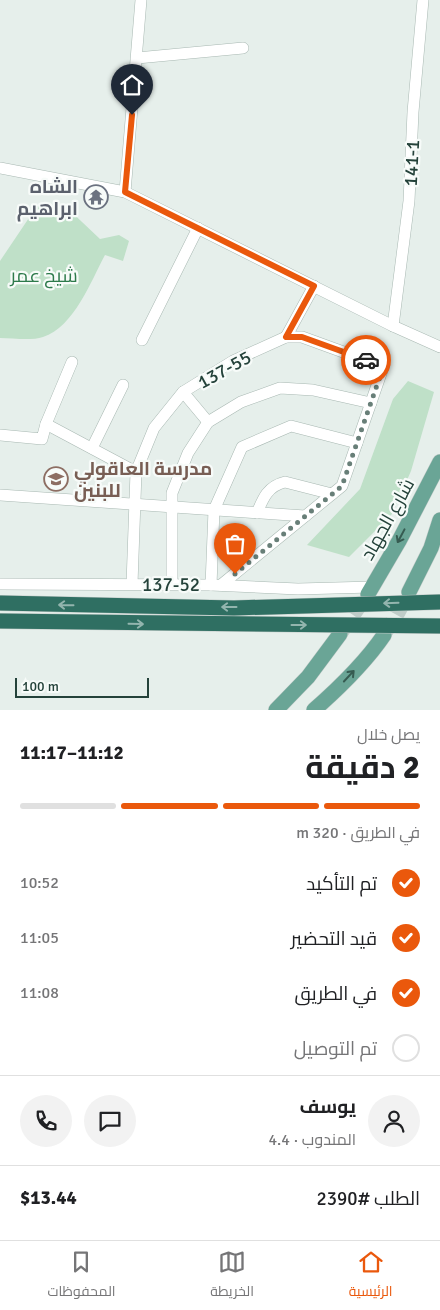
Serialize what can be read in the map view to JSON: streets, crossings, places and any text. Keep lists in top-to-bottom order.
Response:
{
  "streets": {
    "main road": ["شارع الجهاد"],
    "street": ["141-1", "137-55", "137-52"]
  },
  "crossings": [
    ["137-55", "137-52"],
    ["شارع الجهاد", "137-52"]
  ],
  "parks": ["شيخ عمر"],
  "places": {
    "temple": ["الشاه ابراهيم"],
    "school or university": ["مدرسة العاقولي للبنين"]
  },
  "scale_bar": "100 m",
  "page": {
    "scale": "100 m",
    "heading": ["2 دقيقة", "يصل خلال", "11:12–11:17"],
    "panel": [
      "يوسف",
      "المندوب · 4.4",
      "الطلب #2390",
      "$13.44"
    ],
    "bar": "في الطريق · 320 m",
    "list": [
      ["تم التأكيد", "10:52"],
      ["قيد التحضير", "11:05"],
      ["في الطريق", "11:08"],
      "تم التوصيل"
    ],
    "tabs": ["الرئيسية", "الخريطة", "المحفوظات"]
  }
}
